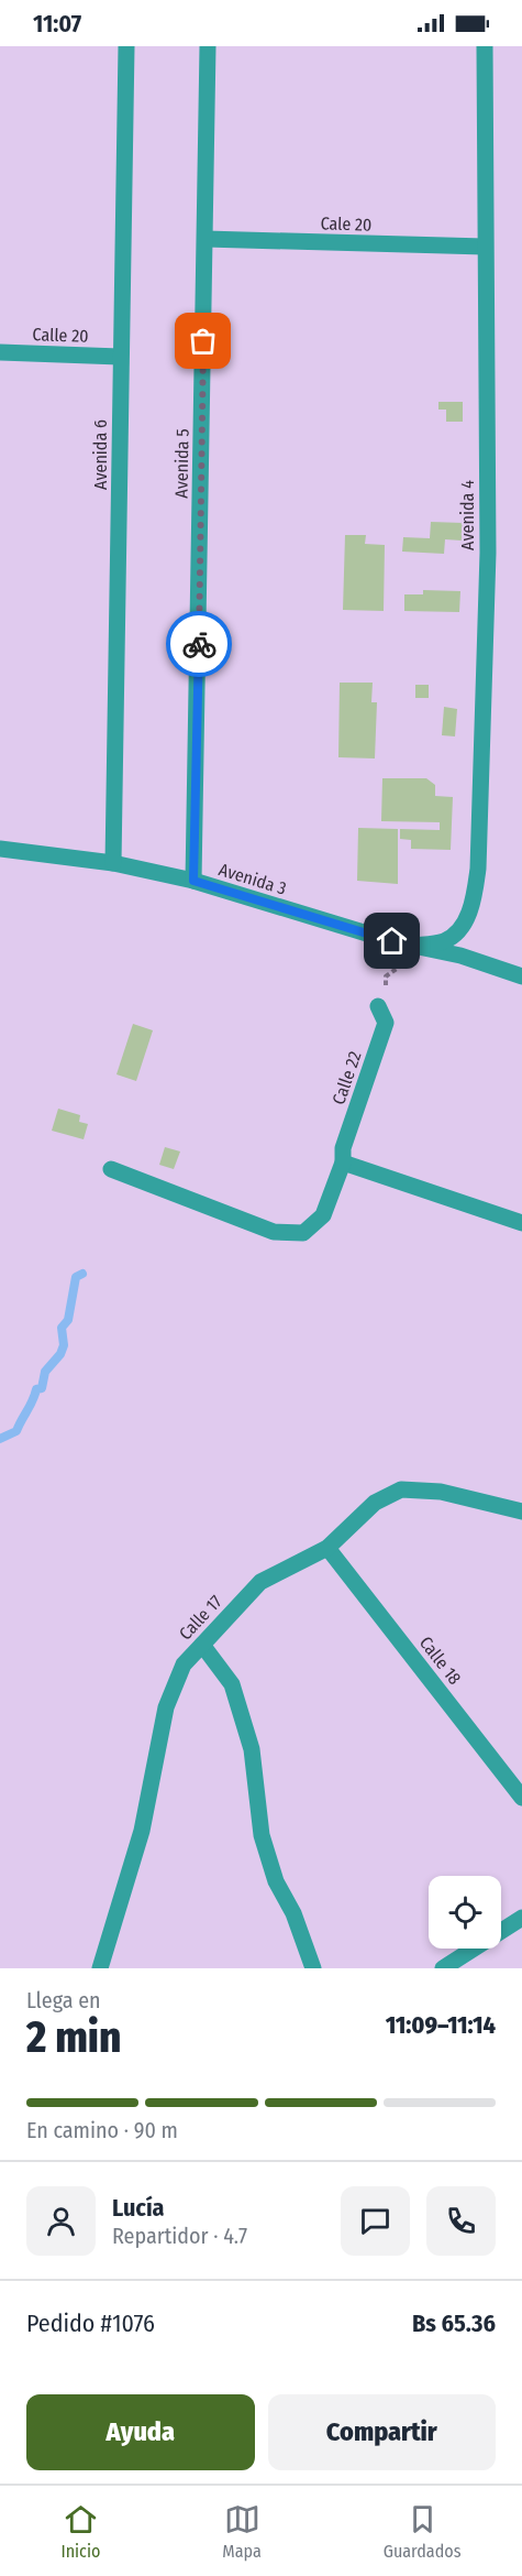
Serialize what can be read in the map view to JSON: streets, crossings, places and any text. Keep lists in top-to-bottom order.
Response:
{
  "streets": {
    "street": [
      "Cale 20",
      "Calle 20",
      "Avenida 6",
      "Avenida 5",
      "Avenida 4",
      "Avenida 3",
      "Calle 22",
      "Calle 17",
      "Calle 18"
    ]
  },
  "crossings": [
    ["Cale 20", "Avenida 5"],
    ["Cale 20", "Avenida 4"],
    ["Calle 20", "Avenida 6"],
    ["Avenida 6", "Avenida 3"],
    ["Avenida 5", "Avenida 3"],
    ["Avenida 4", "Avenida 3"],
    ["Calle 17", "Calle 18"]
  ],
  "page": {
    "status": "11:07",
    "heading": ["2 min", "Llega en", "11:09–11:14"],
    "panel": [
      "Lucía",
      "Repartidor · 4.7",
      "Pedido #1076",
      "Bs 65.36"
    ],
    "bar": "En camino · 90 m",
    "buttons": ["Ayuda", "Compartir"],
    "tabs": ["Inicio", "Mapa", "Guardados"]
  }
}
